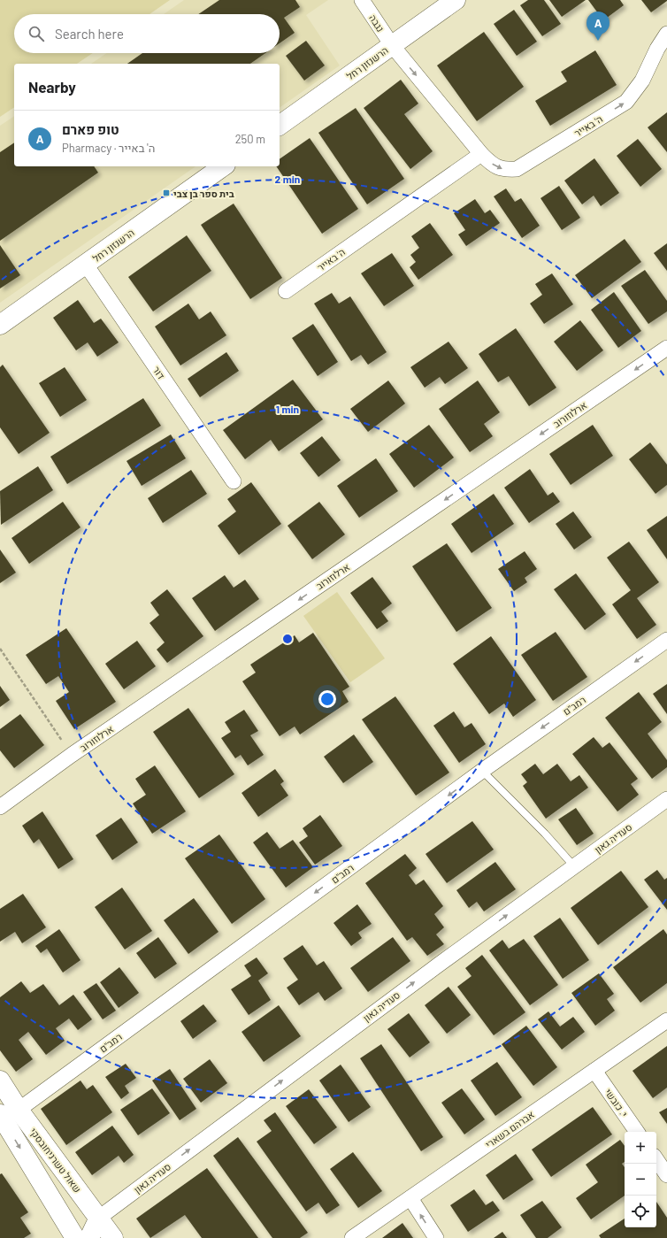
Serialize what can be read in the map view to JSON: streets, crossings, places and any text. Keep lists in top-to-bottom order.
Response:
{
  "streets": {
    "street": [
      "נגבה",
      "הרשנזון רחל",
      "ה' באייר",
      "דור",
      "ארלוזורוב",
      "רמב\"ם",
      "סעדיה גאון",
      "י. כובשי",
      "אברהם בשארי",
      "שאול טשרניחובסקי"
    ]
  },
  "crossings": [
    ["נגבה", "הרשנזון רחל"],
    ["נגבה", "ה' באייר"],
    ["הרשנזון רחל", "ה' באייר"],
    ["הרשנזון רחל", "דור"],
    ["רמב\"ם", "שאול טשרניחובסקי"],
    ["סעדיה גאון", "שאול טשרניחובסקי"],
    ["י. כובשי", "אברהם בשארי"]
  ],
  "one_way": ["ארלוזורוב", "רמב\"ם", "סעדיה גאון"],
  "places": {
    "transit": ["בית ספר בן צבי"]
  },
  "page": {
    "pins": "A",
    "search": "Search here",
    "heading": "Nearby",
    "list": [
      {
        "mark": "A",
        "name": "טופ פארם",
        "note": "Pharmacy · ה' באייר",
        "value": "250 m"
      }
    ],
    "map_buttons": ["+", "−"]
  },
  "rings": ["2 min", "1 min"]
}
